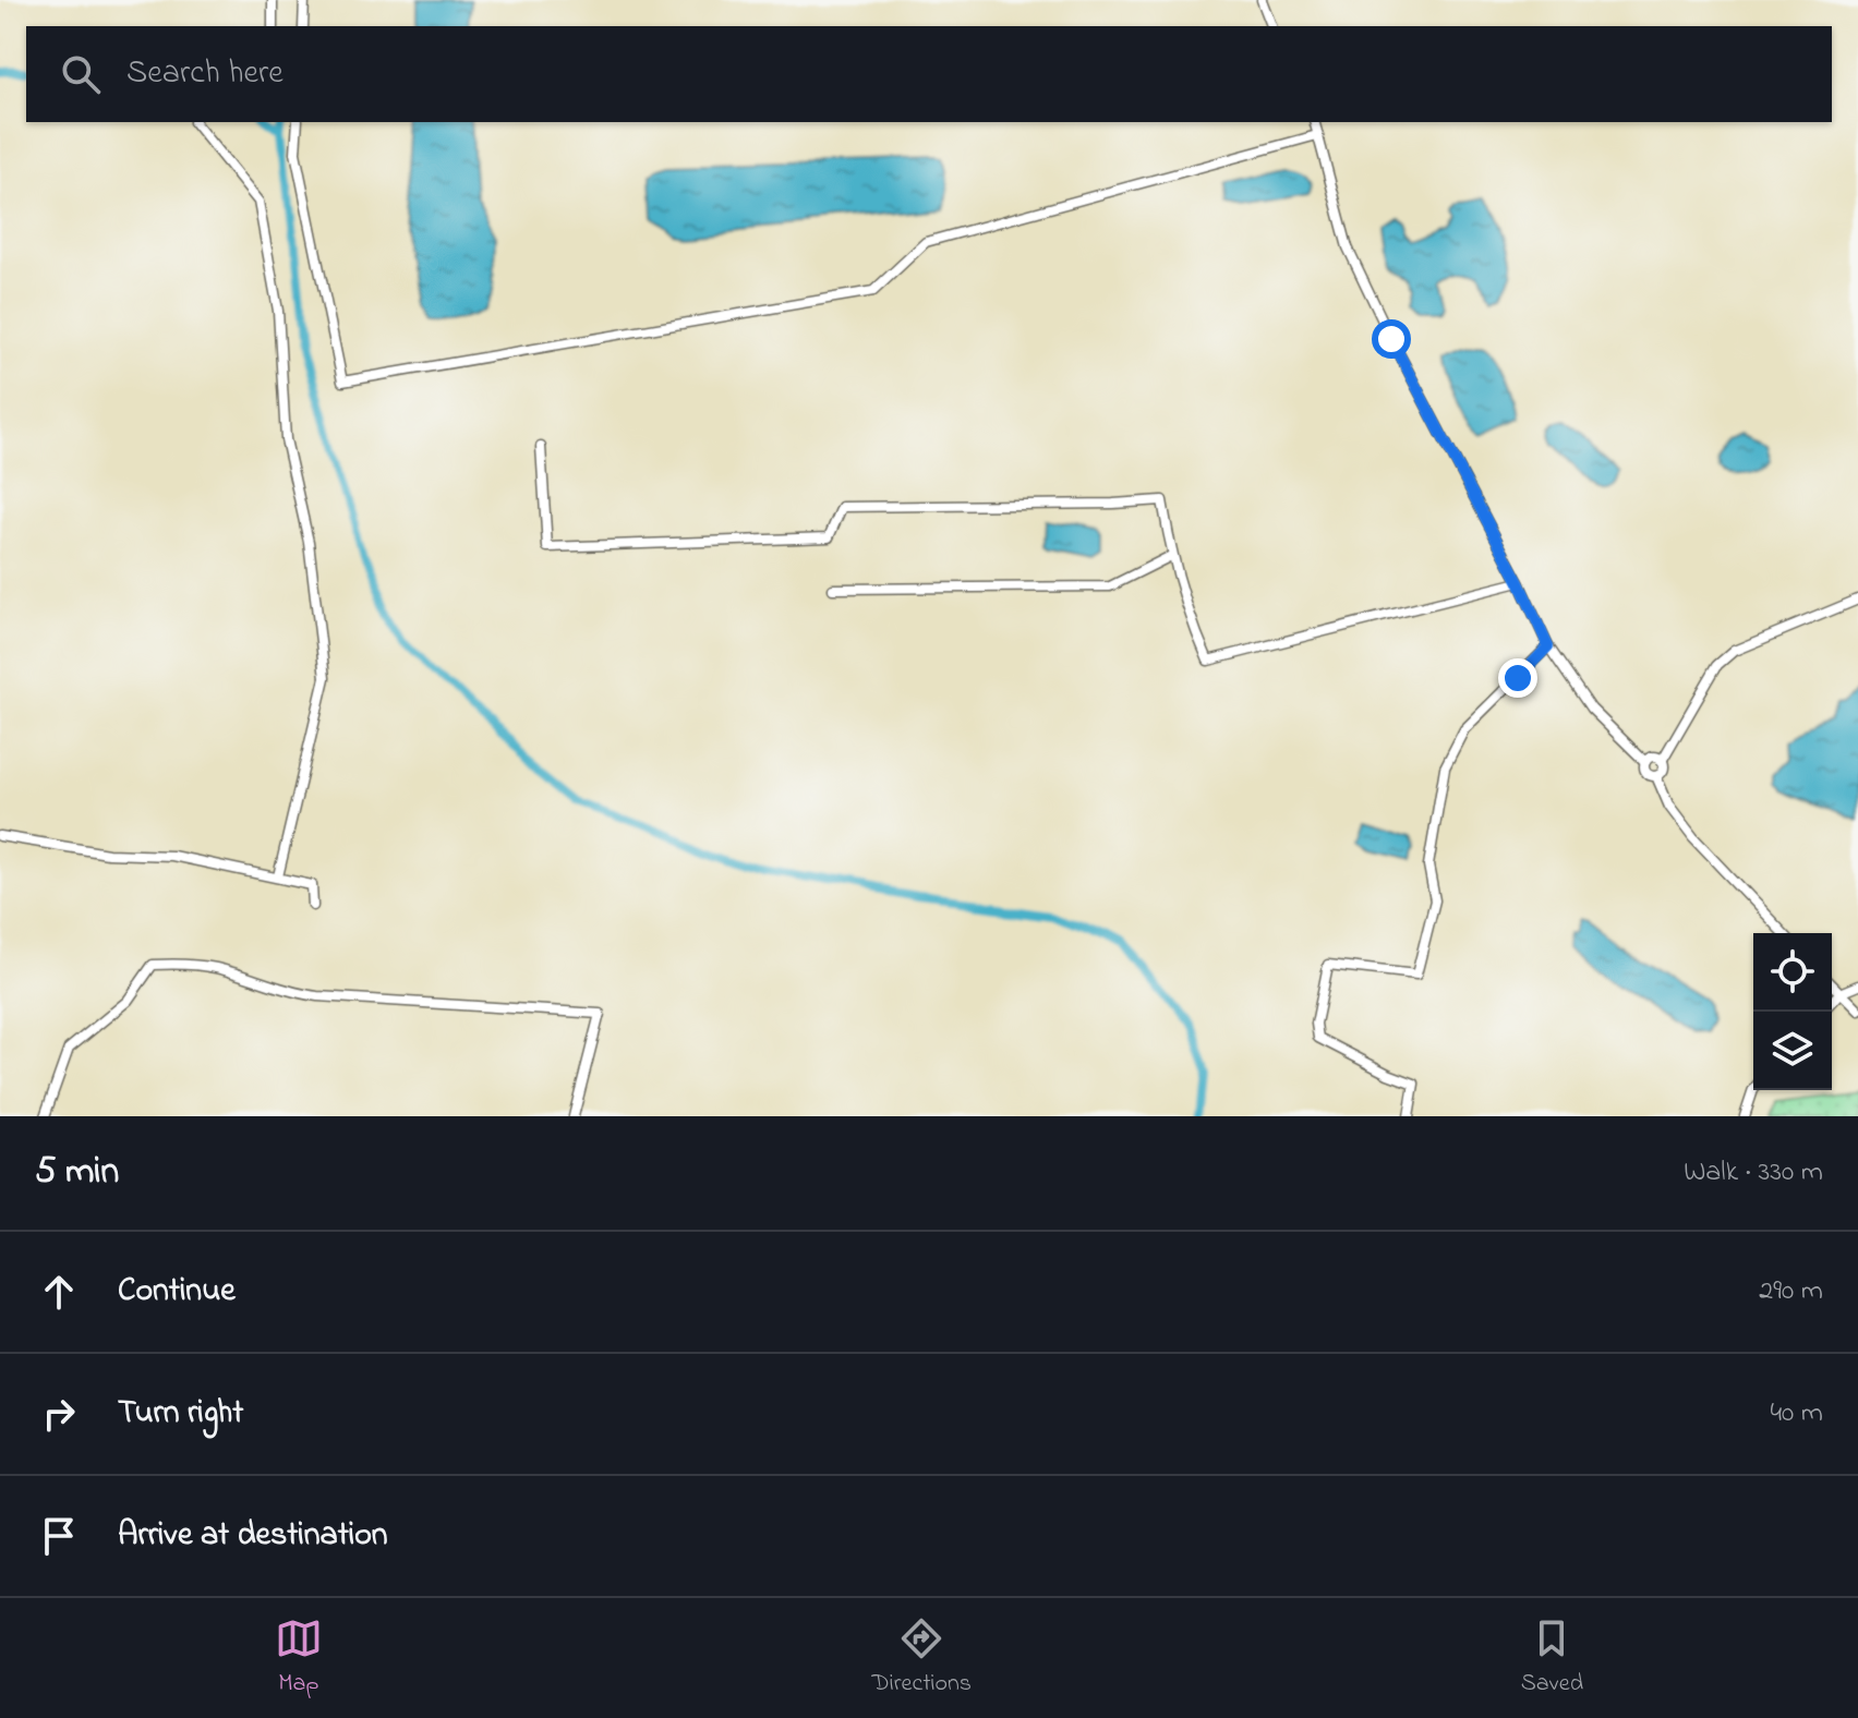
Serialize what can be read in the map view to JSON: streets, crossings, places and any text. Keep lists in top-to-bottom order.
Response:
{
  "page": {
    "search": "Search here",
    "heading": ["5 min", "Walk · 330 m"],
    "list": [
      ["Continue", "290 m"],
      ["Turn right", "40 m"],
      "Arrive at destination"
    ],
    "nav": ["Map", "Directions", "Saved"]
  }
}
